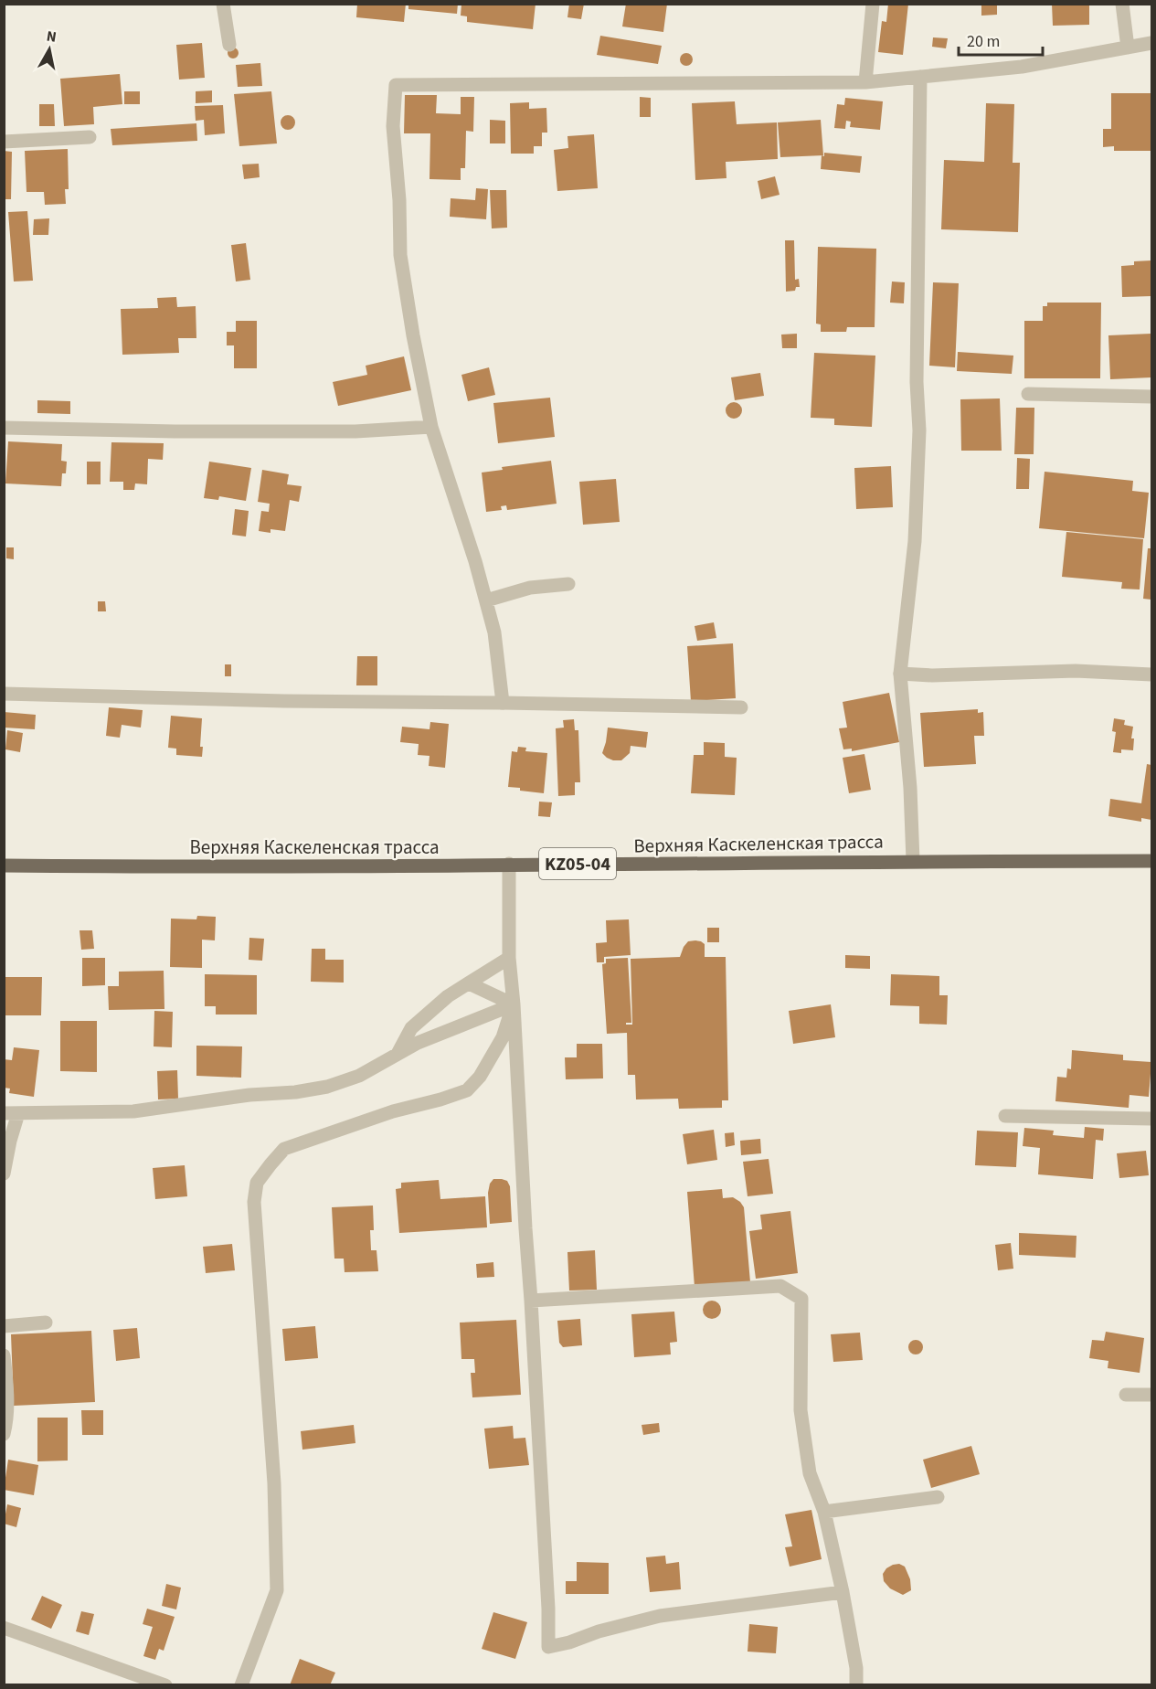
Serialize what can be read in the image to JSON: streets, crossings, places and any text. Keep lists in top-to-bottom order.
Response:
{
  "streets": {
    "main road": ["Верхняя Каскеленская трасса", "KZ05-04"]
  },
  "scale_bar": "20 m",
  "north": "top"
}
